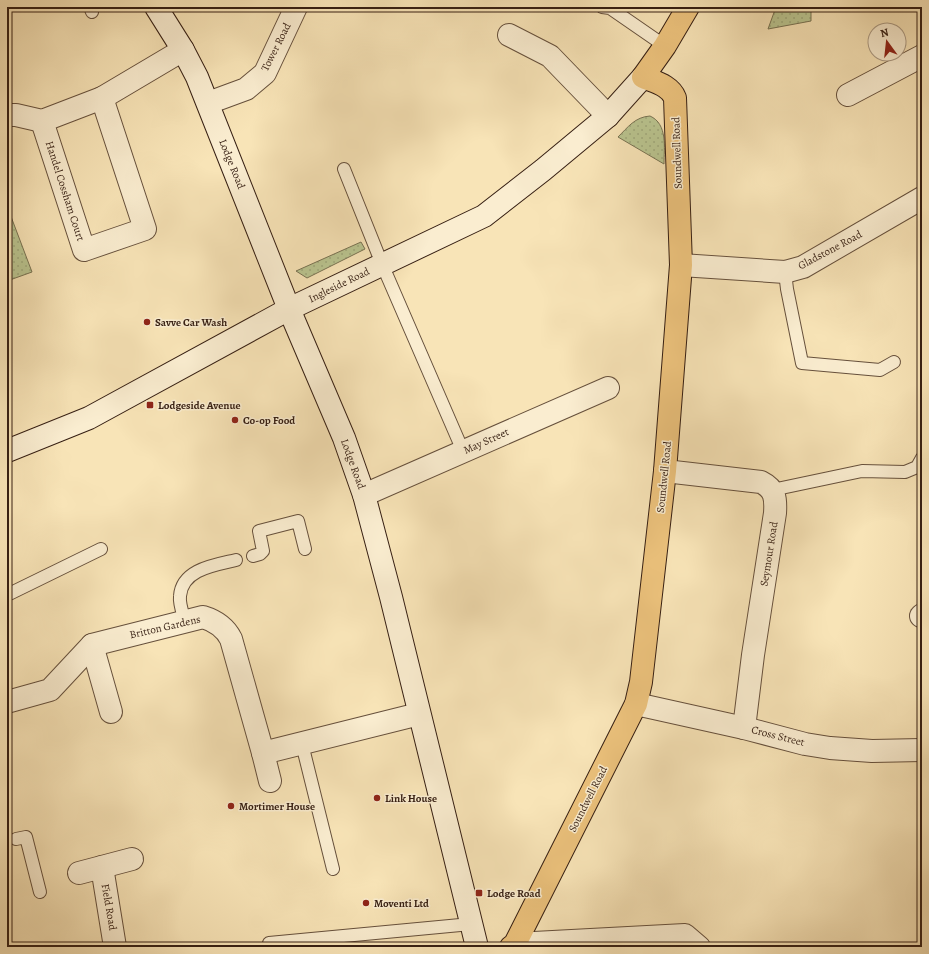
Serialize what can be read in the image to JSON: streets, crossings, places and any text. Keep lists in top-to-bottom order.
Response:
{
  "streets": {
    "main road": ["Soundwell Road"],
    "street": [
      "Tower Road",
      "Lodge Road",
      "Handel Cossham Court",
      "Gladstone Road",
      "Ingleside Road",
      "May Street",
      "Seymour Road",
      "Britton Gardens",
      "Cross Street",
      "Field Road"
    ]
  },
  "crossings": [
    ["Tower Road", "Lodge Road"],
    ["Soundwell Road", "Gladstone Road"],
    ["Soundwell Road", "Ingleside Road"],
    ["Soundwell Road", "Cross Street"],
    ["Lodge Road", "Ingleside Road"],
    ["Lodge Road", "May Street"],
    ["Seymour Road", "Cross Street"]
  ],
  "places": {
    "other": [
      "Savve Car Wash",
      "Co-op Food",
      "Link House",
      "Mortimer House",
      "Moventi Ltd"
    ],
    "transit": ["Lodgeside Avenue", "Lodge Road"]
  },
  "north": "top"
}
